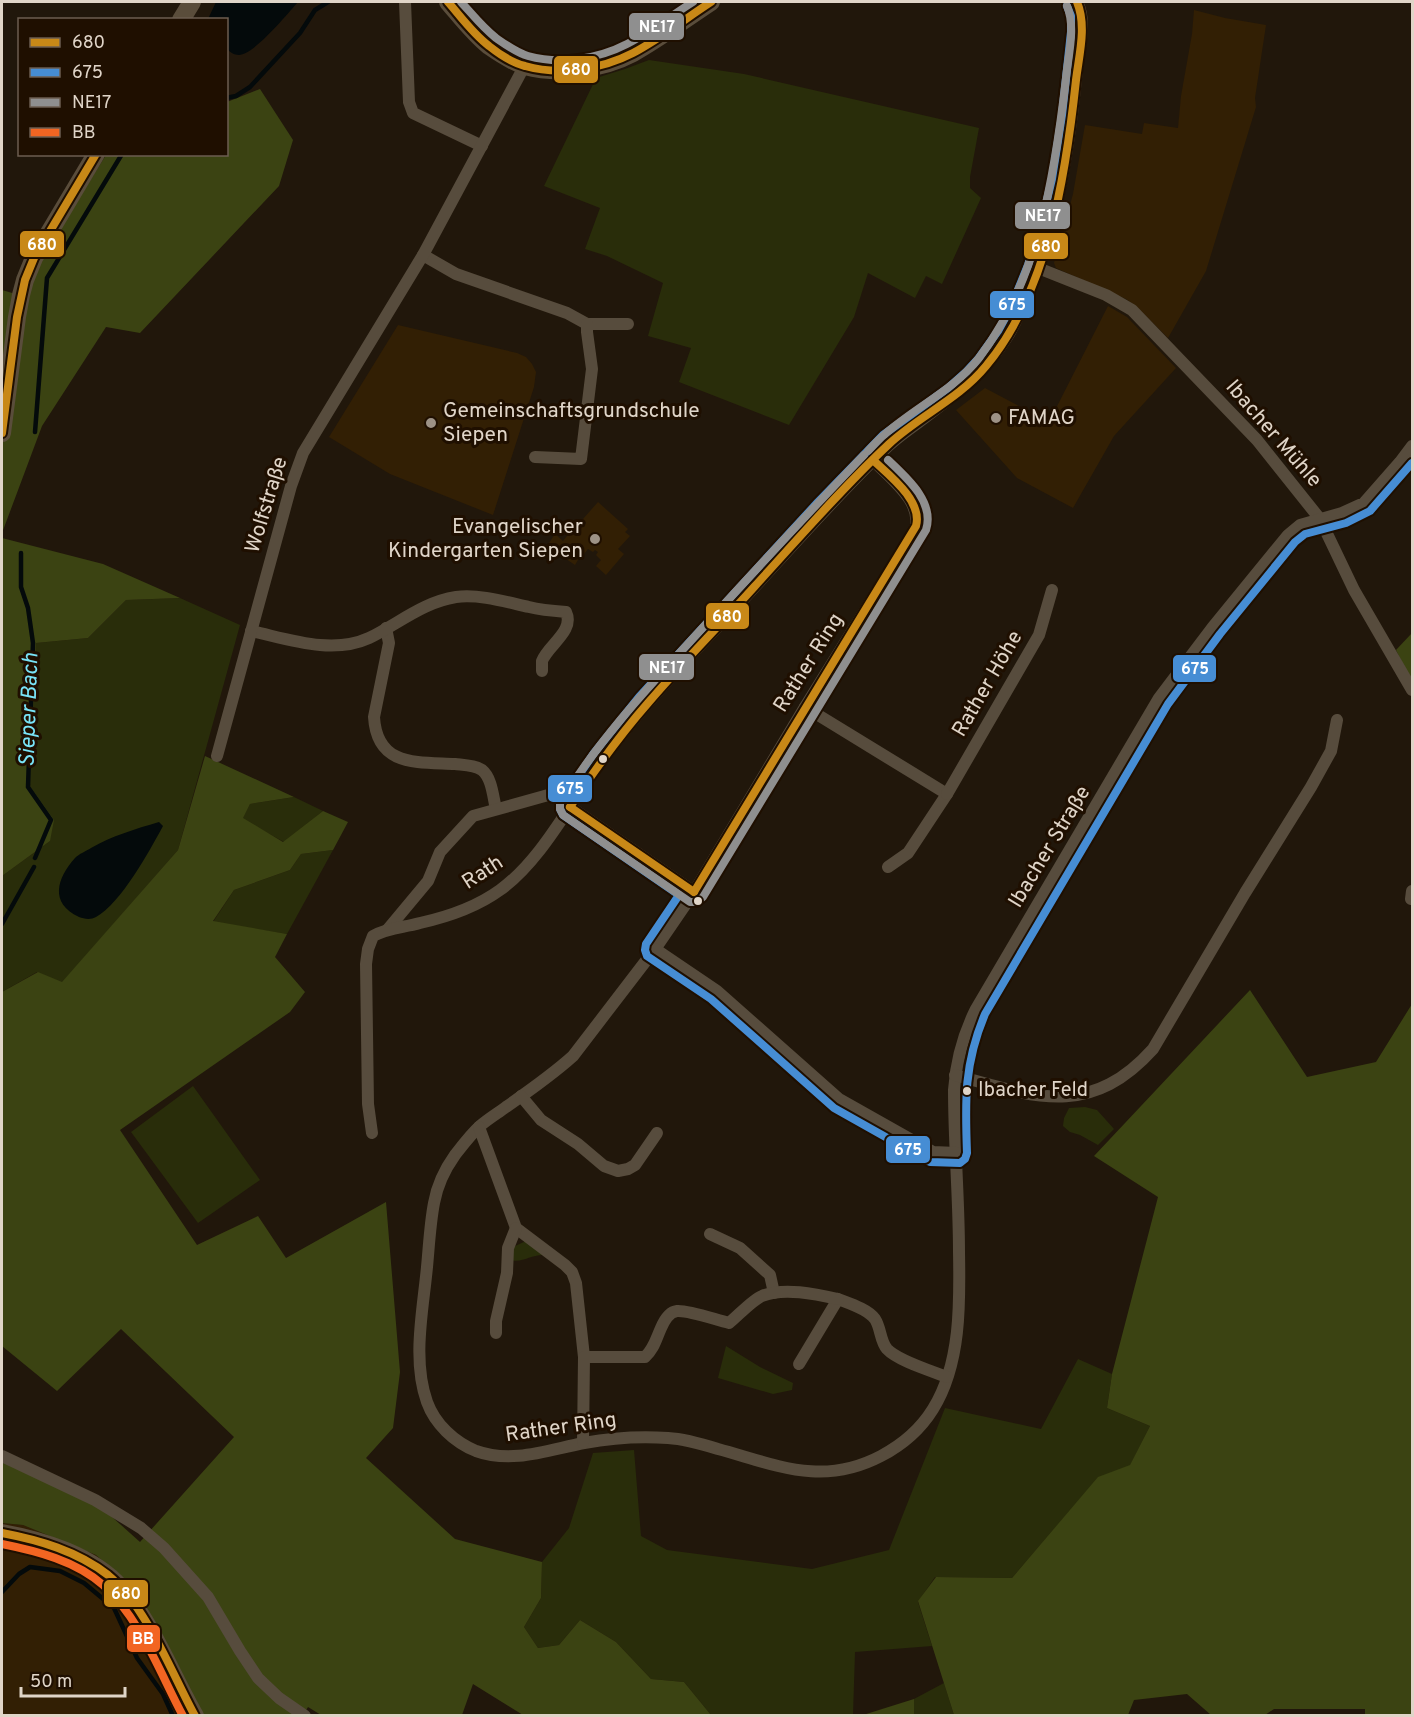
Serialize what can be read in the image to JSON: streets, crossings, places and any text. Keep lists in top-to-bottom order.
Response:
{
  "streets": {
    "street": [
      "Ibacher Mühle",
      "Wolfstraße",
      "Rather Ring",
      "Rather Höhe",
      "Ibacher Straße",
      "Rath"
    ]
  },
  "crossings": [
    ["Ibacher Mühle", "Ibacher Straße"],
    ["Ibacher Mühle", "Rath"],
    ["Rather Ring", "Ibacher Straße"],
    ["Rather Ring", "Rath"]
  ],
  "water": ["Sieper Bach"],
  "places": [
    "FAMAG",
    "Gemeinschaftsgrundschule Siepen",
    "Evangelischer Kindergarten Siepen",
    "Ibacher Feld"
  ],
  "lines": [
    "transit line 680",
    "transit line NE17",
    "transit line 675",
    "transit line BB"
  ],
  "legend": [
    "680",
    "675",
    "NE17",
    "BB"
  ],
  "scale_bar": "50 m"
}
